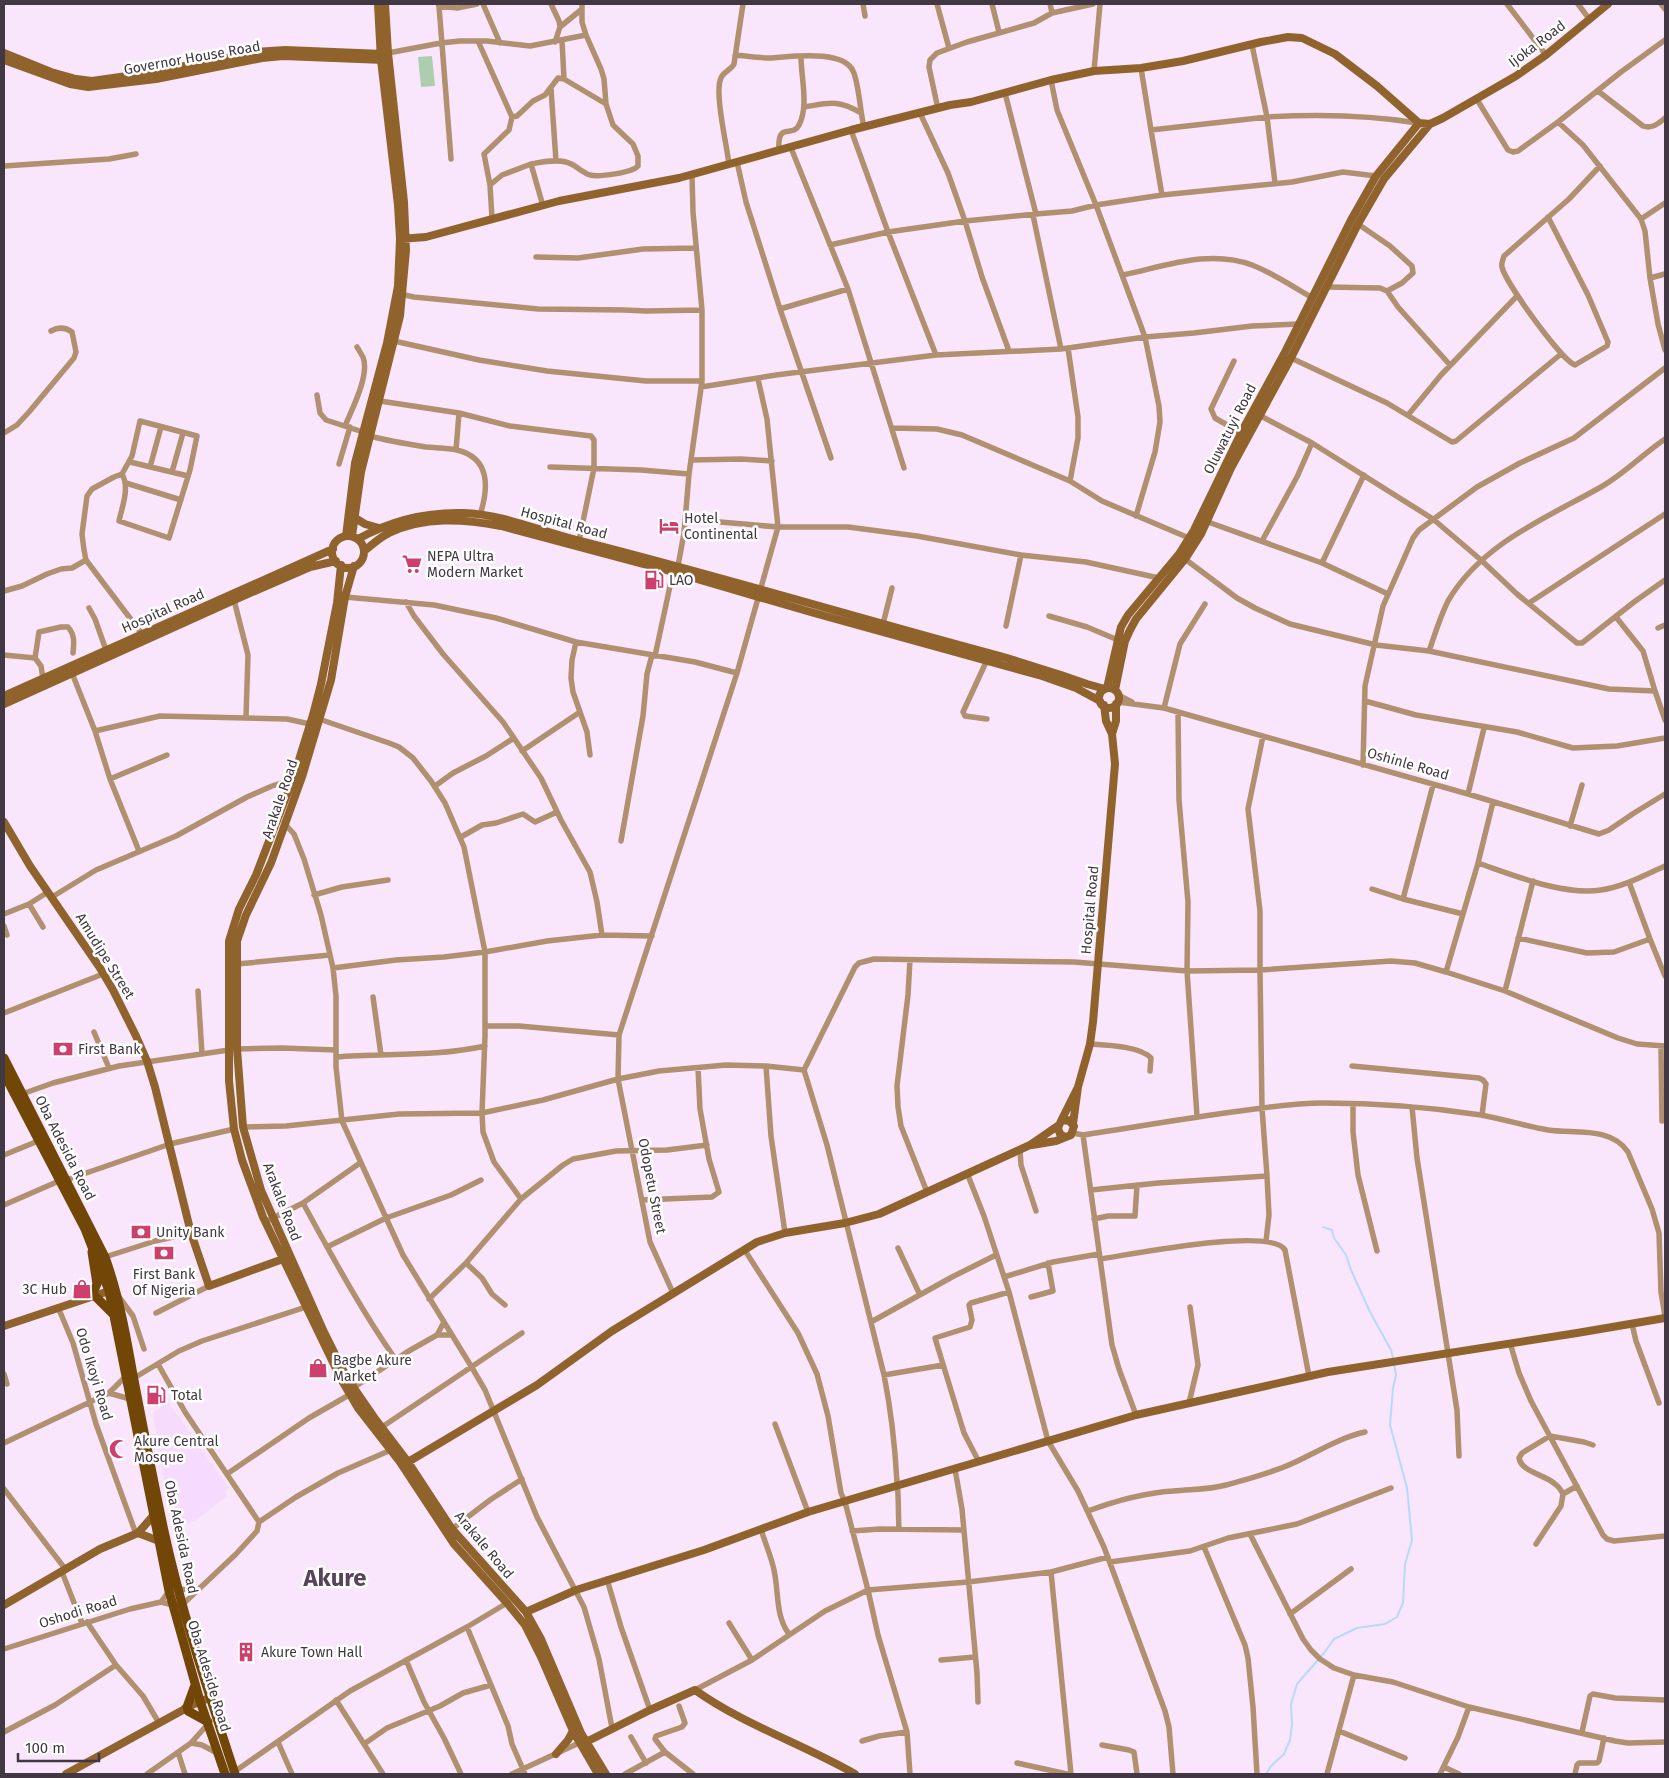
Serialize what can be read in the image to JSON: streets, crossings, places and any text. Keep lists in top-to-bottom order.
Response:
{
  "streets": {
    "main road": ["Oba Adesida Road", "Oba Adeside Road"],
    "street": [
      "Ijoka Road",
      "Governor House Road",
      "Oluwatuyi Road",
      "Hospital Road",
      "Oshinle Road",
      "Arakale Road",
      "Amudipe Street",
      "Odopetu Street",
      "Odo Ikoyi Road",
      "Oshodi Road"
    ]
  },
  "crossings": [
    ["Hospital Road", "Arakale Road"],
    ["Oba Adesida Road", "Oba Adeside Road"]
  ],
  "districts": ["Akure"],
  "places": {
    "hotel": ["Hotel Continental"],
    "supermarket": ["NEPA Ultra Modern Market"],
    "fuel station": ["LAO", "Total"],
    "bank": ["First Bank", "Unity Bank", "First Bank Of Nigeria"],
    "shop": ["3C Hub", "Bagbe Akure Market"],
    "mosque": ["Akure Central Mosque"],
    "building": ["Akure Town Hall"]
  },
  "scale_bar": "100 m"
}
